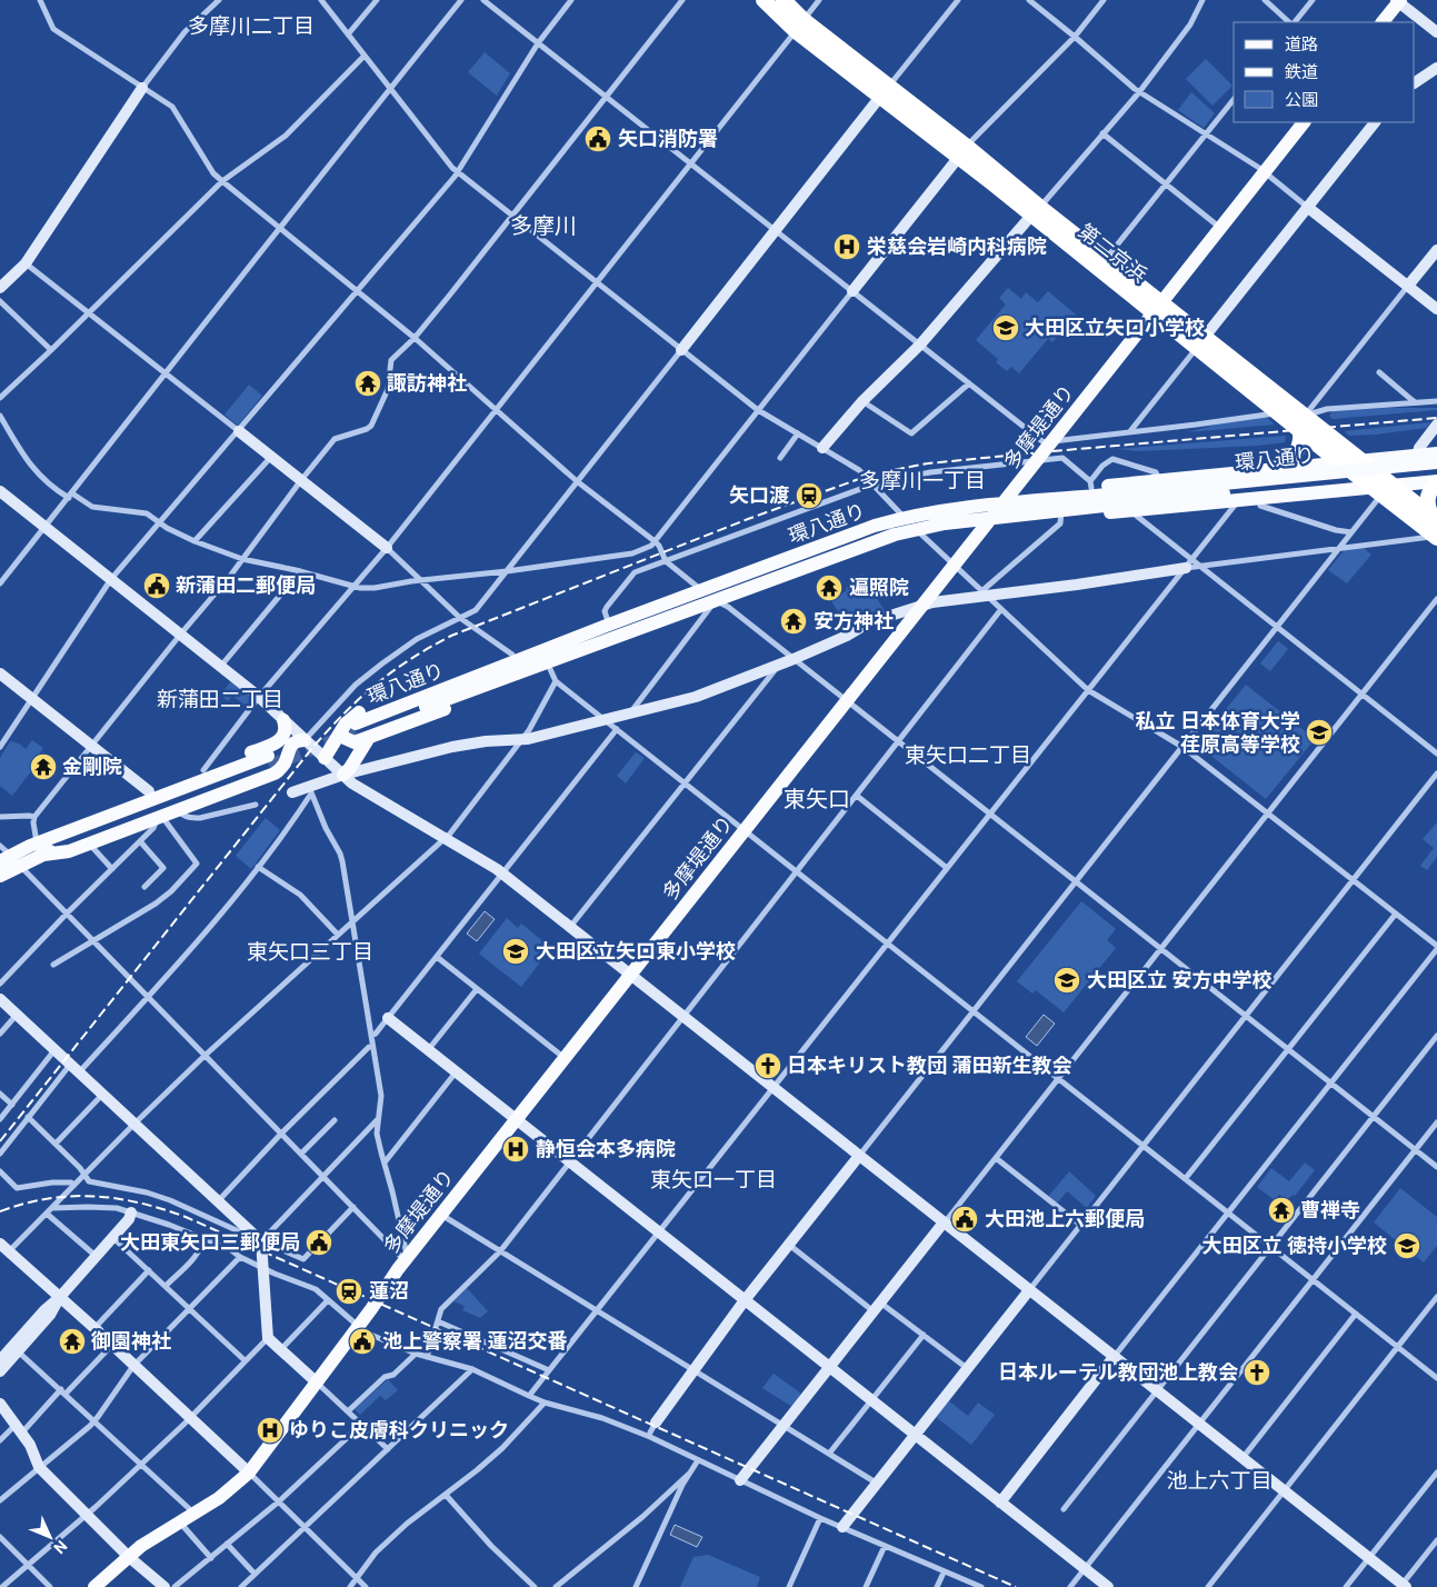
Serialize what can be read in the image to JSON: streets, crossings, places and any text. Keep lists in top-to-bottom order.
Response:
{
  "streets": {
    "highway": ["第二京浜"],
    "main road": ["多摩堤通り", "環八通り"]
  },
  "crossings": [
    ["第二京浜", "多摩堤通り"],
    ["多摩堤通り", "環八通り"]
  ],
  "districts": [
    "多摩川二丁目",
    "多摩川",
    "多摩川一丁目",
    "新蒲田二丁目",
    "東矢口二丁目",
    "東矢口",
    "東矢口三丁目",
    "東矢口一丁目",
    "池上六丁目"
  ],
  "places": {
    "public building": [
      "矢口消防署",
      "新蒲田二郵便局",
      "大田池上六郵便局",
      "大田東矢口三郵便局",
      "池上警察署 蓮沼交番"
    ],
    "hospital": ["栄慈会岩崎内科病院", "静恒会本多病院", "ゆりこ皮膚科クリニック"],
    "school or university": [
      "大田区立矢口小学校",
      "私立 日本体育大学 荏原高等学校",
      "大田区立矢口東小学校",
      "大田区立 安方中学校",
      "大田区立 徳持小学校"
    ],
    "temple": [
      "諏訪神社",
      "遍照院",
      "安方神社",
      "金剛院",
      "曹禅寺",
      "御園神社"
    ],
    "station": ["矢口渡", "蓮沼"],
    "church": ["日本キリスト教団 蒲田新生教会", "日本ルーテル教団池上教会"]
  },
  "legend": ["道路", "鉄道", "公園"],
  "north": "bottom right"
}
